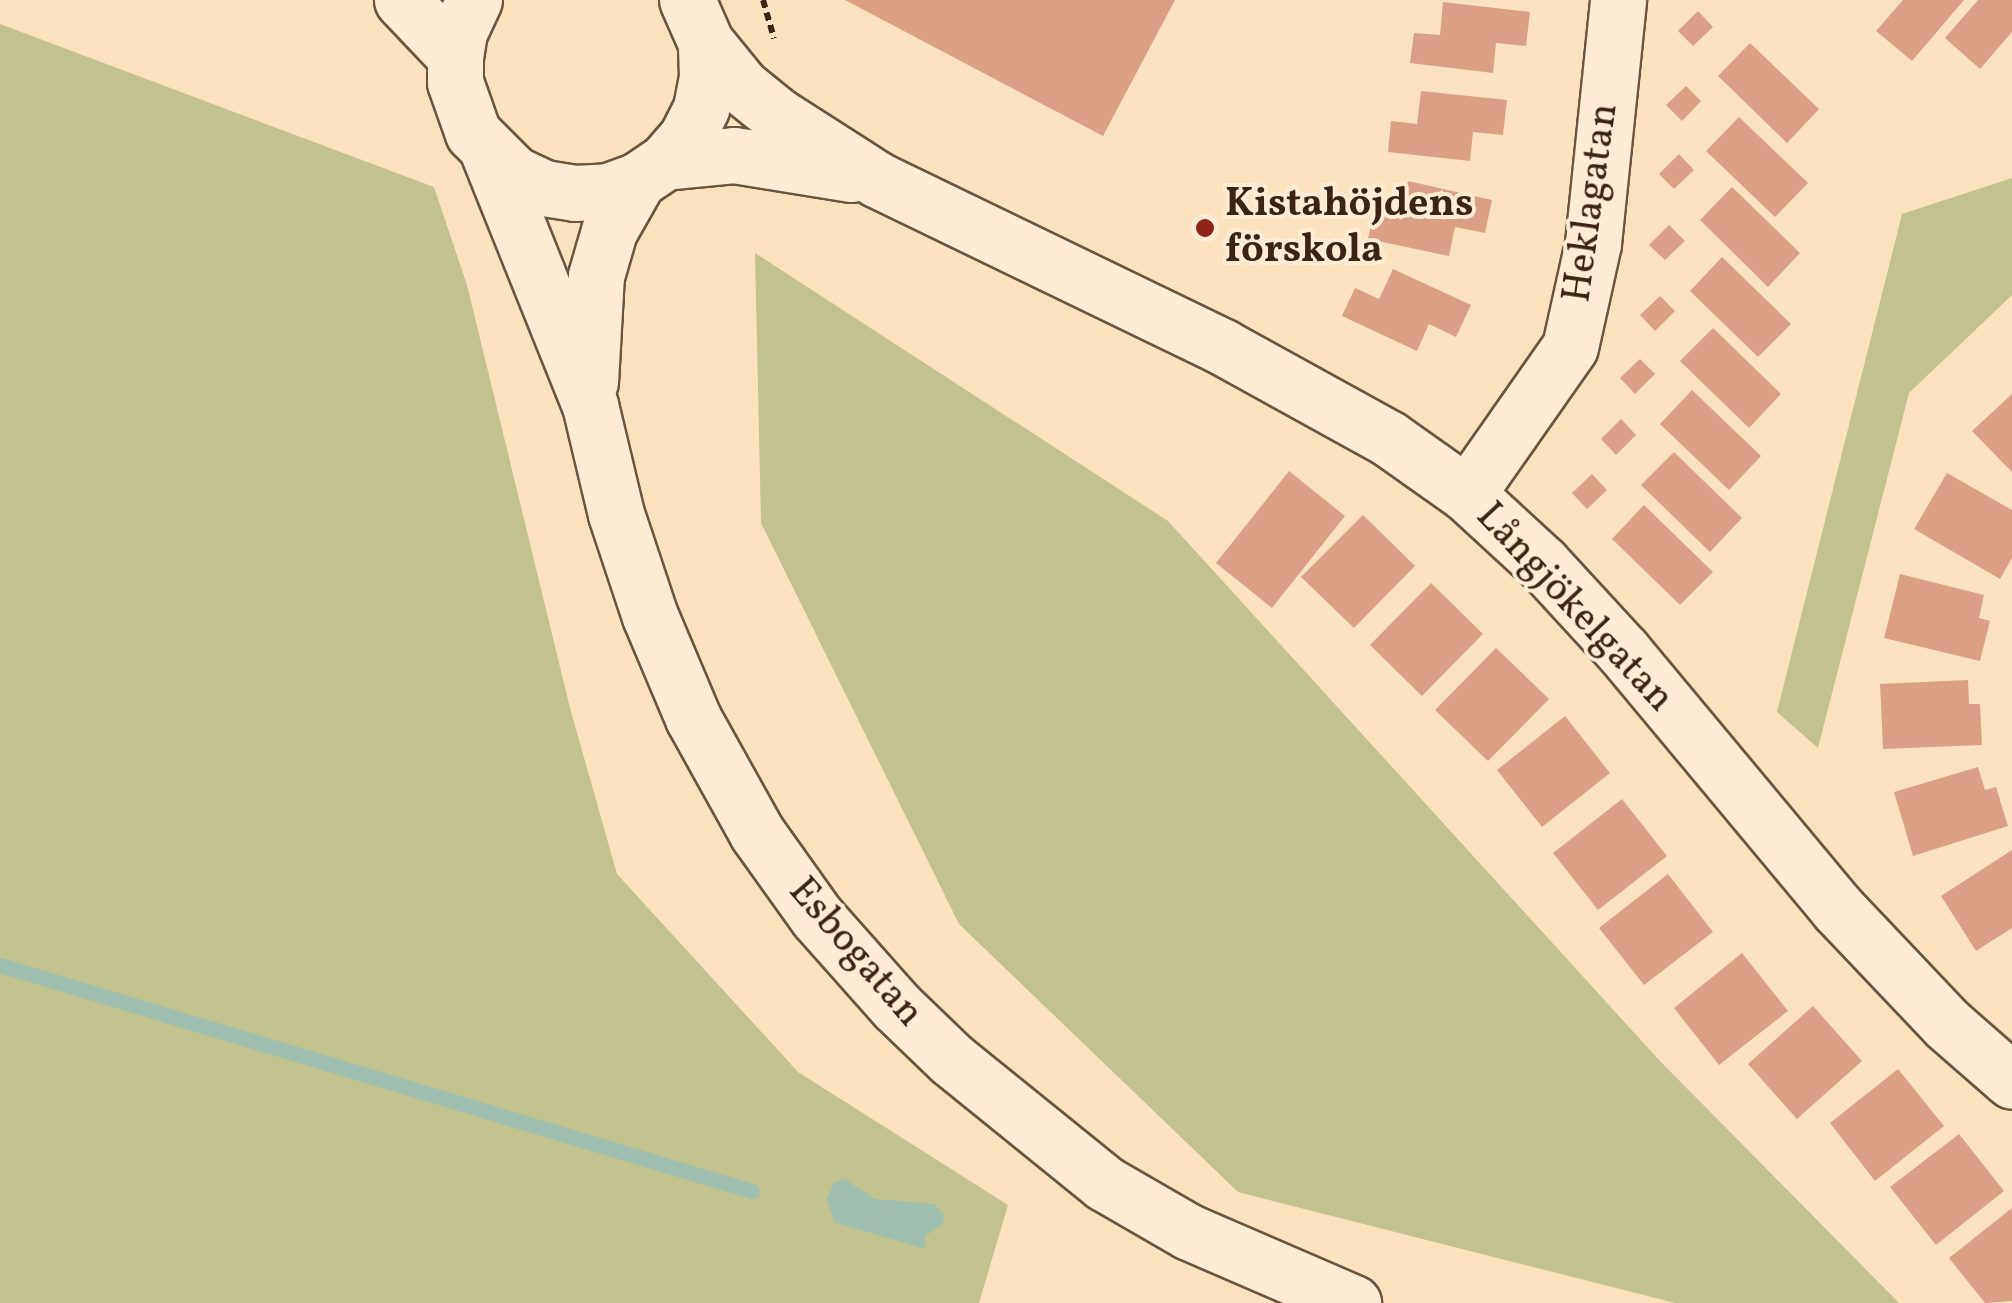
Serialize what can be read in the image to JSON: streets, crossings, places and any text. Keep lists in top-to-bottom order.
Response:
{
  "streets": {
    "street": ["Heklagatan", "Långjökelgatan", "Esbogatan"]
  },
  "crossings": [
    ["Heklagatan", "Långjökelgatan"],
    ["Långjökelgatan", "Esbogatan"]
  ],
  "places": ["Kistahöjdens förskola"]
}
